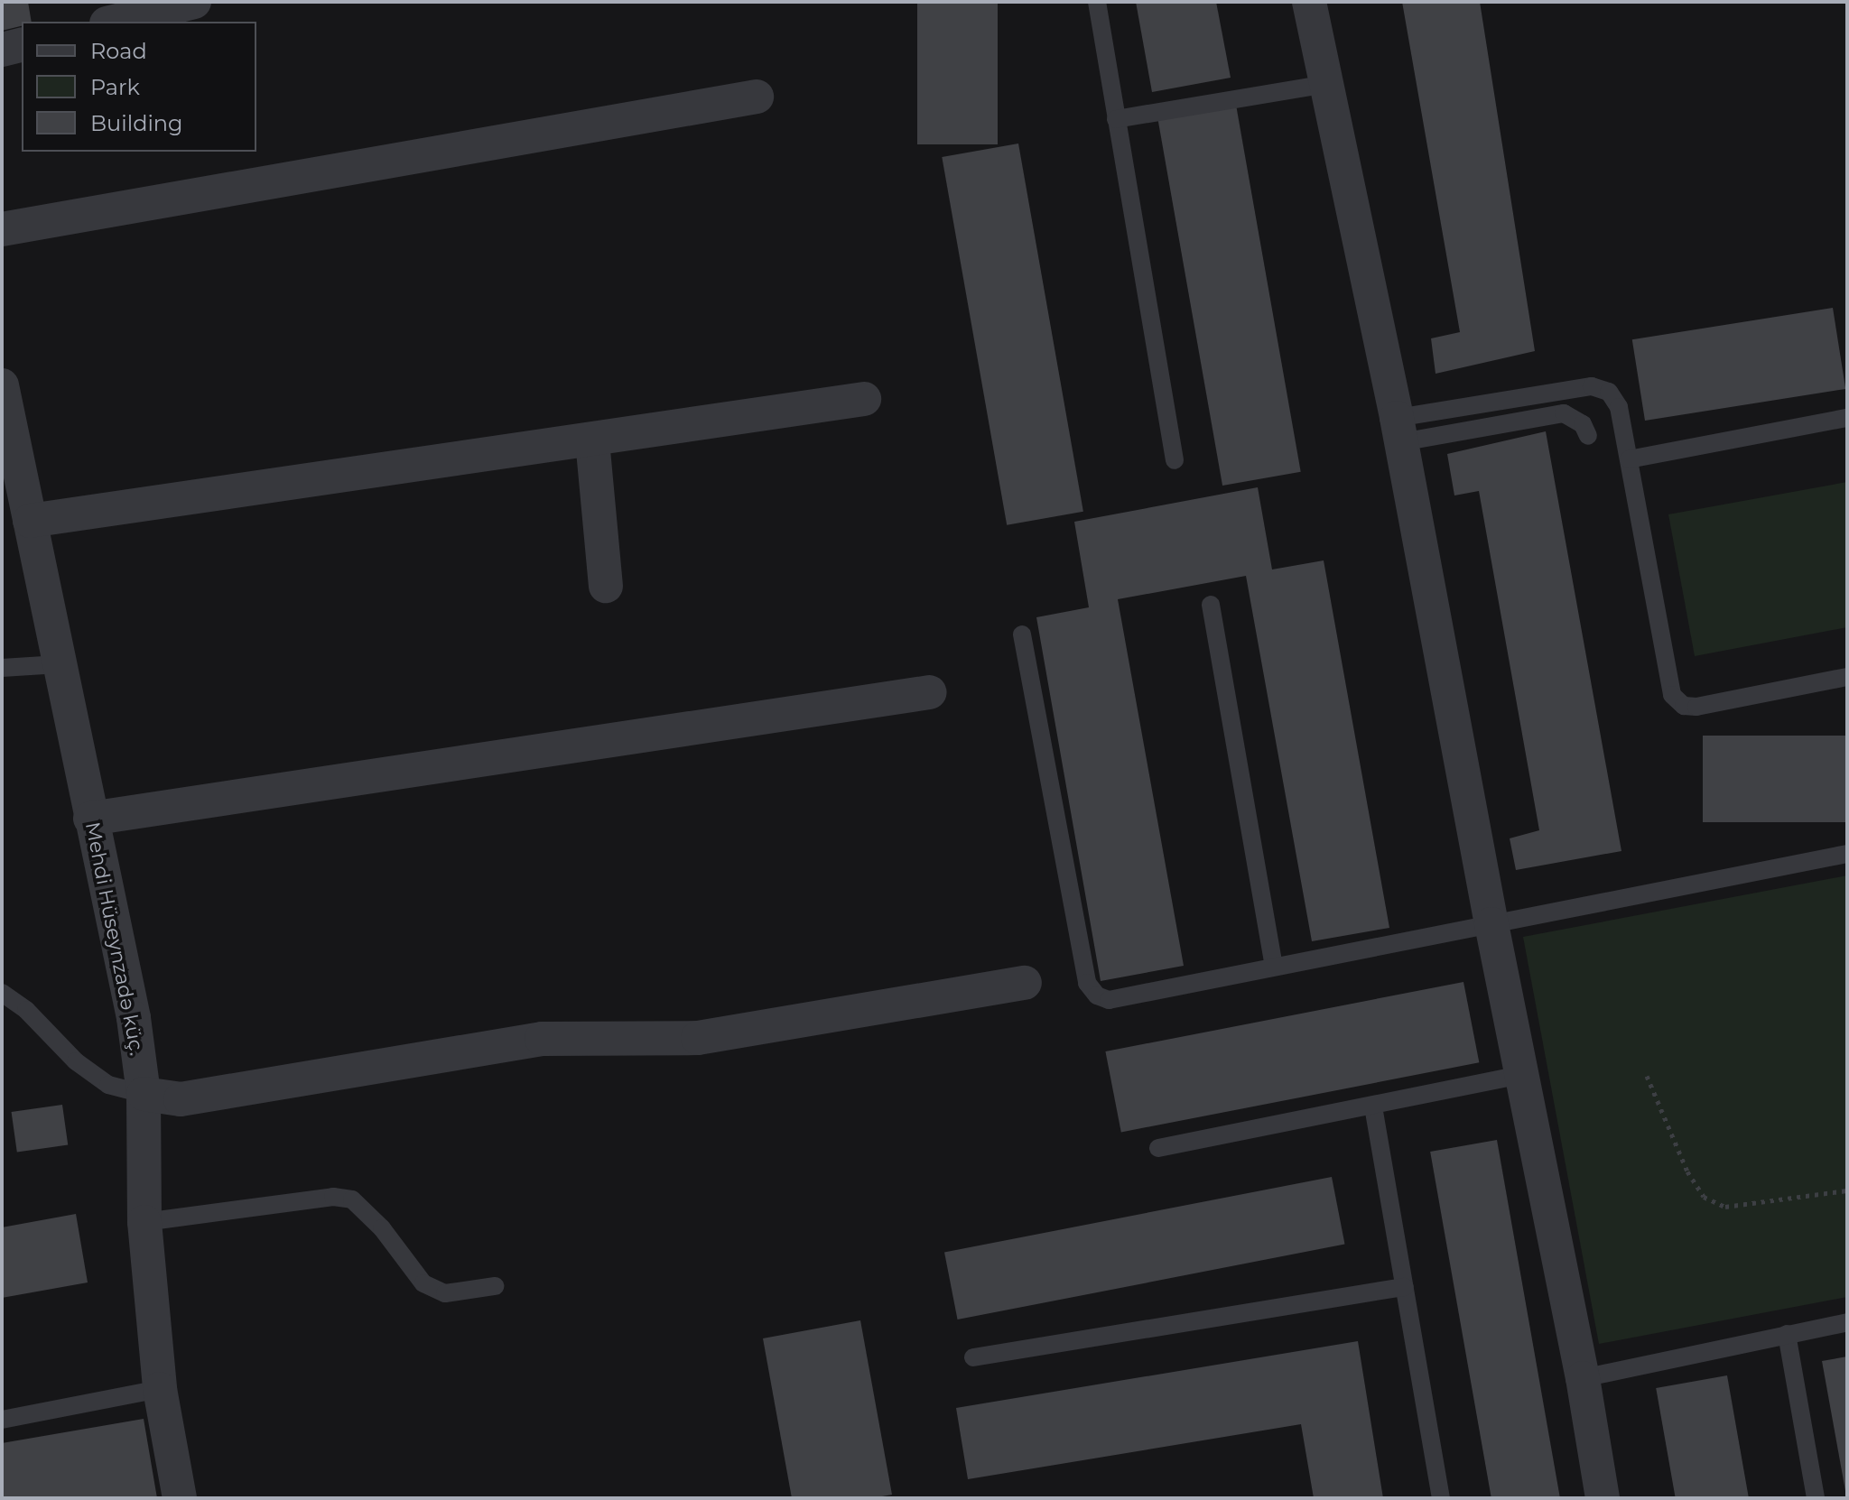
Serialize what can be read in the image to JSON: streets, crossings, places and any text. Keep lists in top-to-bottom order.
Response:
{
  "streets": {
    "street": ["Mehdi Hüseynzadə küç."]
  },
  "legend": ["Road", "Park", "Building"]
}
